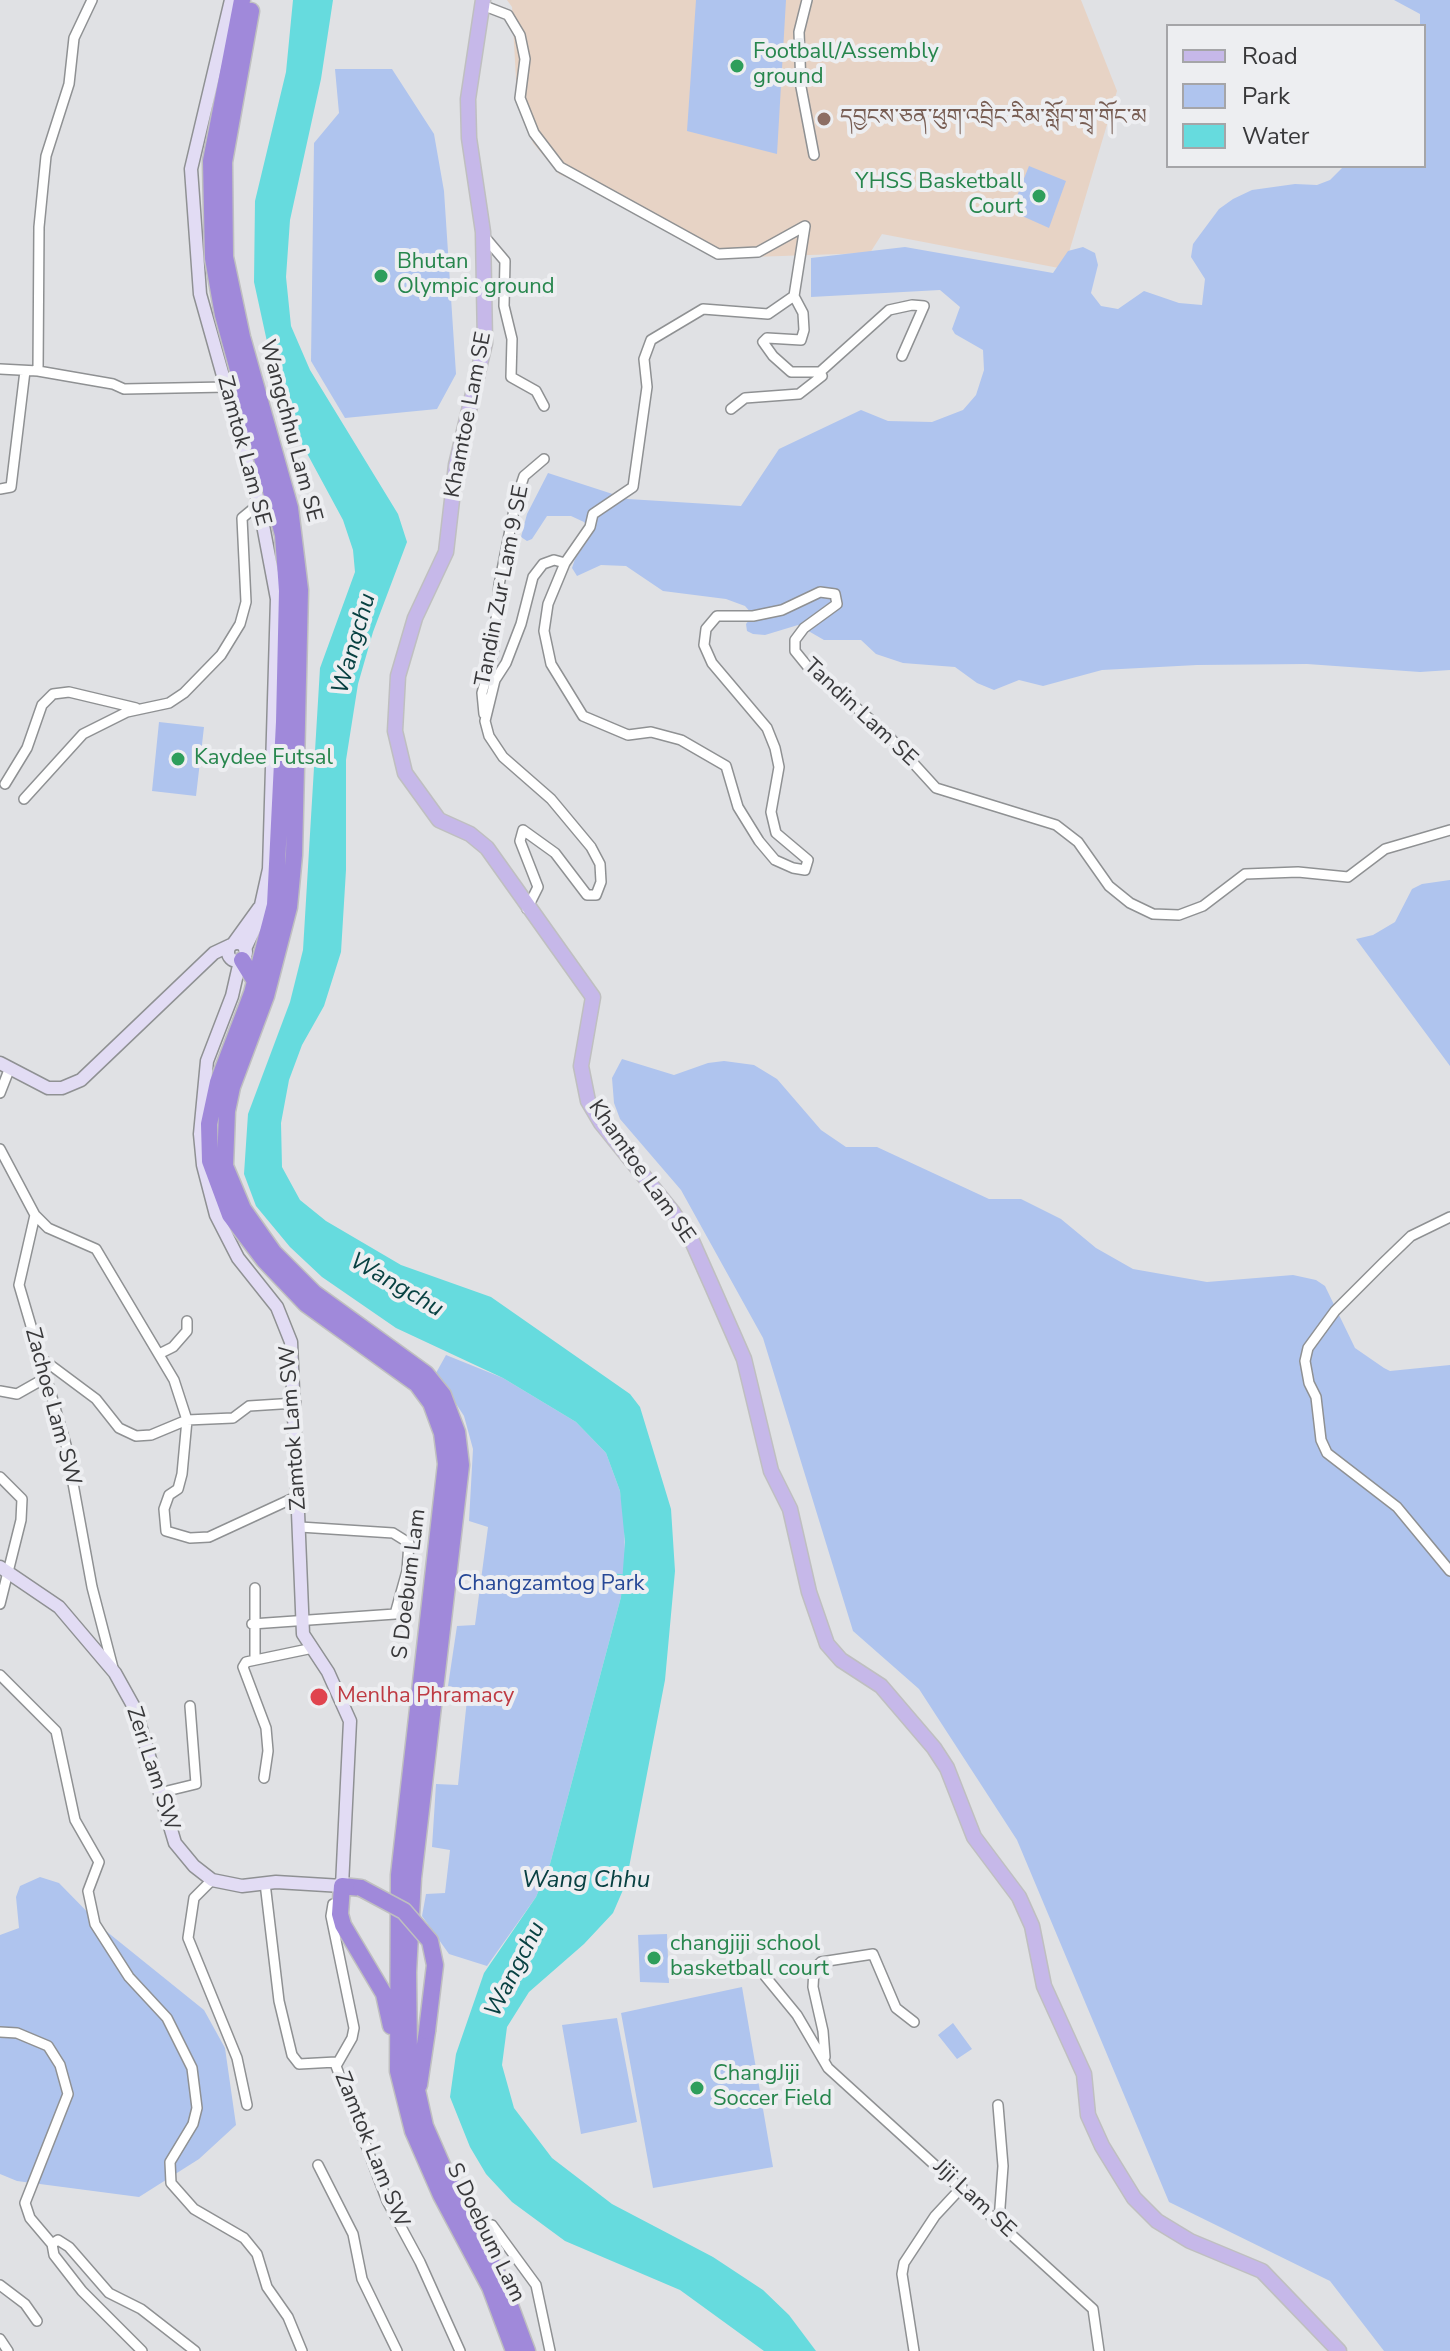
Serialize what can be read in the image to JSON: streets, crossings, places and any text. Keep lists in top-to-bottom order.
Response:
{
  "streets": {
    "highway": ["Wangchhu Lam SE", "S Doebum Lam"],
    "main road": ["Khamtoe Lam SE"],
    "street": [
      "Zamtok Lam SE",
      "Tandin Zur Lam 9 SE",
      "Tandin Lam SE",
      "Zachoe Lam SW",
      "Zamtok Lam SW",
      "Zeri Lam SW",
      "Jiji Lam SE"
    ]
  },
  "crossings": [
    ["Wangchhu Lam SE", "S Doebum Lam"],
    ["Zamtok Lam SE", "Zamtok Lam SW"],
    ["Zachoe Lam SW", "Zeri Lam SW"]
  ],
  "water": ["Wangchu", "Wang Chhu"],
  "parks": ["Changzamtog Park"],
  "places": [
    "Football/Assembly ground",
    "དབྱངས་ཅན་ཕུག་འབྲིང་རིམ་སློབ་གྲྭ་གོང་མ",
    "YHSS Basketball Court",
    "Bhutan Olympic ground",
    "Kaydee Futsal",
    "Menlha Phramacy",
    "changjiji school basketball court",
    "ChangJiji Soccer Field"
  ],
  "legend": ["Road", "Park", "Water"]
}
